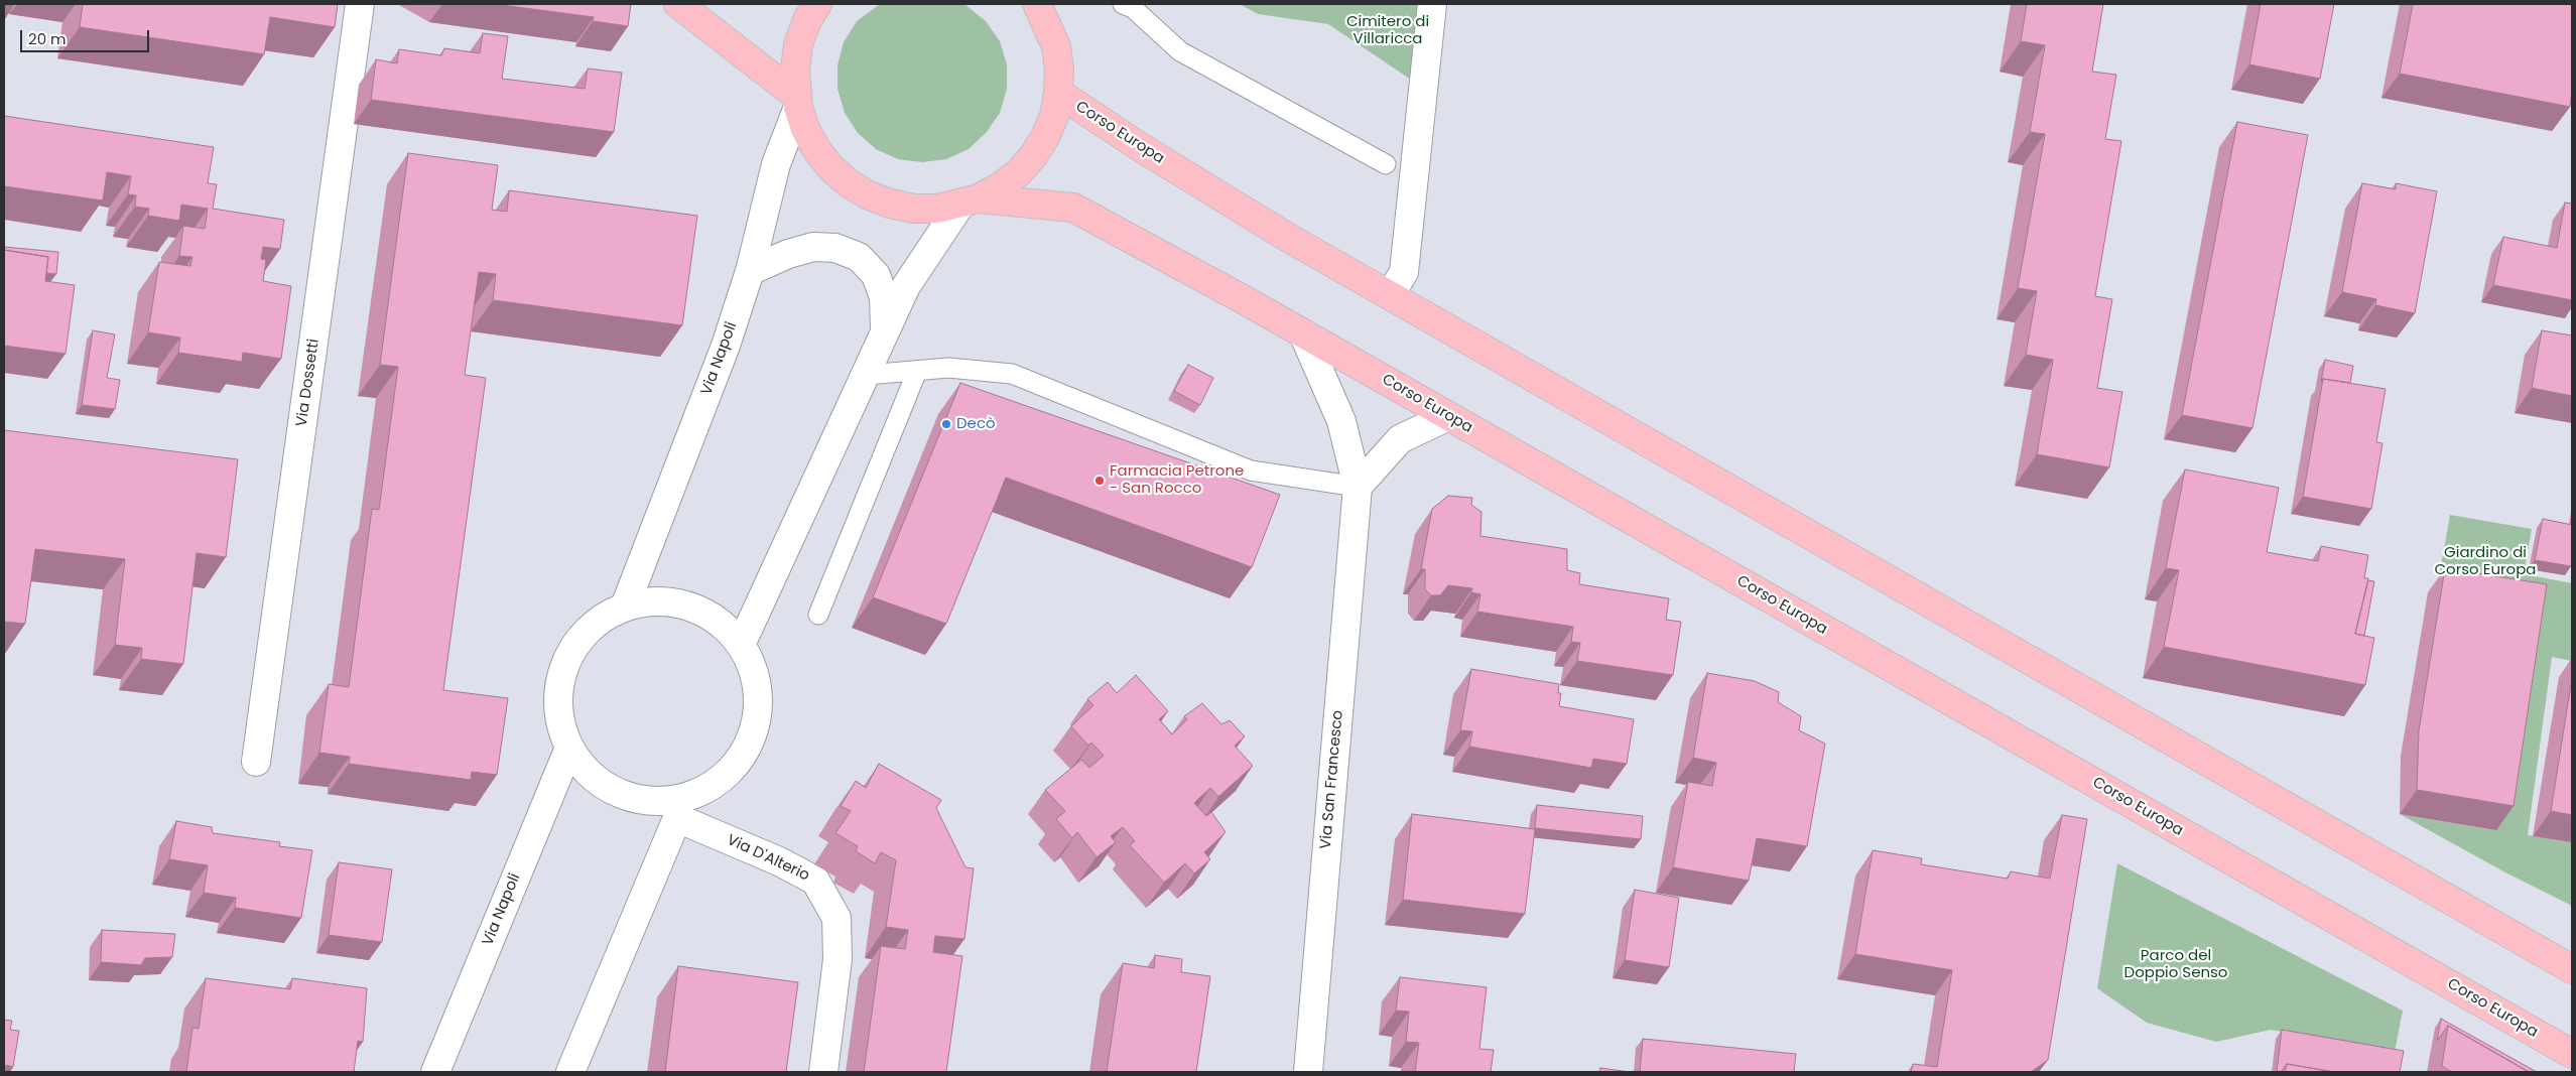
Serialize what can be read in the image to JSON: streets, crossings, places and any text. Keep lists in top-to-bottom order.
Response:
{
  "streets": {
    "main road": ["Corso Europa"],
    "street": [
      "Via Napoli",
      "Via Dossetti",
      "Via San Francesco",
      "Via D'Alterio"
    ]
  },
  "crossings": [
    ["Corso Europa", "Via San Francesco"]
  ],
  "parks": ["Cimitero di Villaricca", "Giardino di Corso Europa", "Parco del Doppio Senso"],
  "places": ["Decò", "Farmacia Petrone - San Rocco"],
  "scale_bar": "20 m"
}
